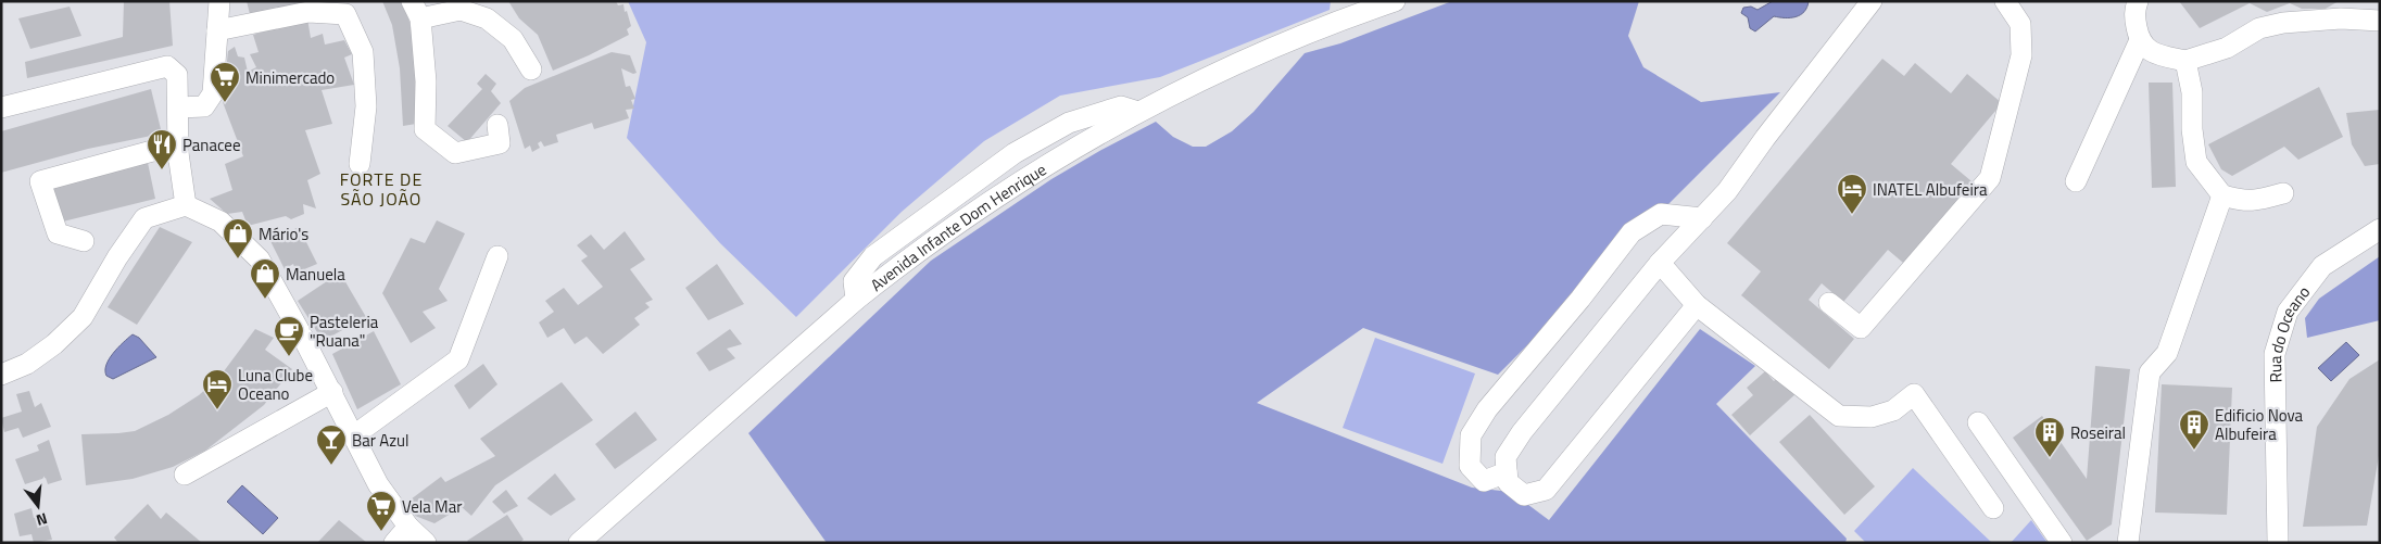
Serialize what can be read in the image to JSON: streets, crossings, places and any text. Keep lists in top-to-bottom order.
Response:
{
  "streets": {
    "street": ["Avenida Infante Dom Henrique", "Rua do Oceano"]
  },
  "districts": ["FORTE DE SÃO JOÃO"],
  "places": {
    "supermarket": ["Minimercado", "Vela Mar"],
    "restaurant": ["Panacee"],
    "hotel": ["INATEL Albufeira", "Luna Clube Oceano"],
    "shop": ["Mário's", "Manuela"],
    "cafe": ["Pasteleria \"Ruana\""],
    "building": ["Edificio Nova Albufeira", "Roseiral"],
    "bar": ["Bar Azul"]
  },
  "north": "bottom"
}
